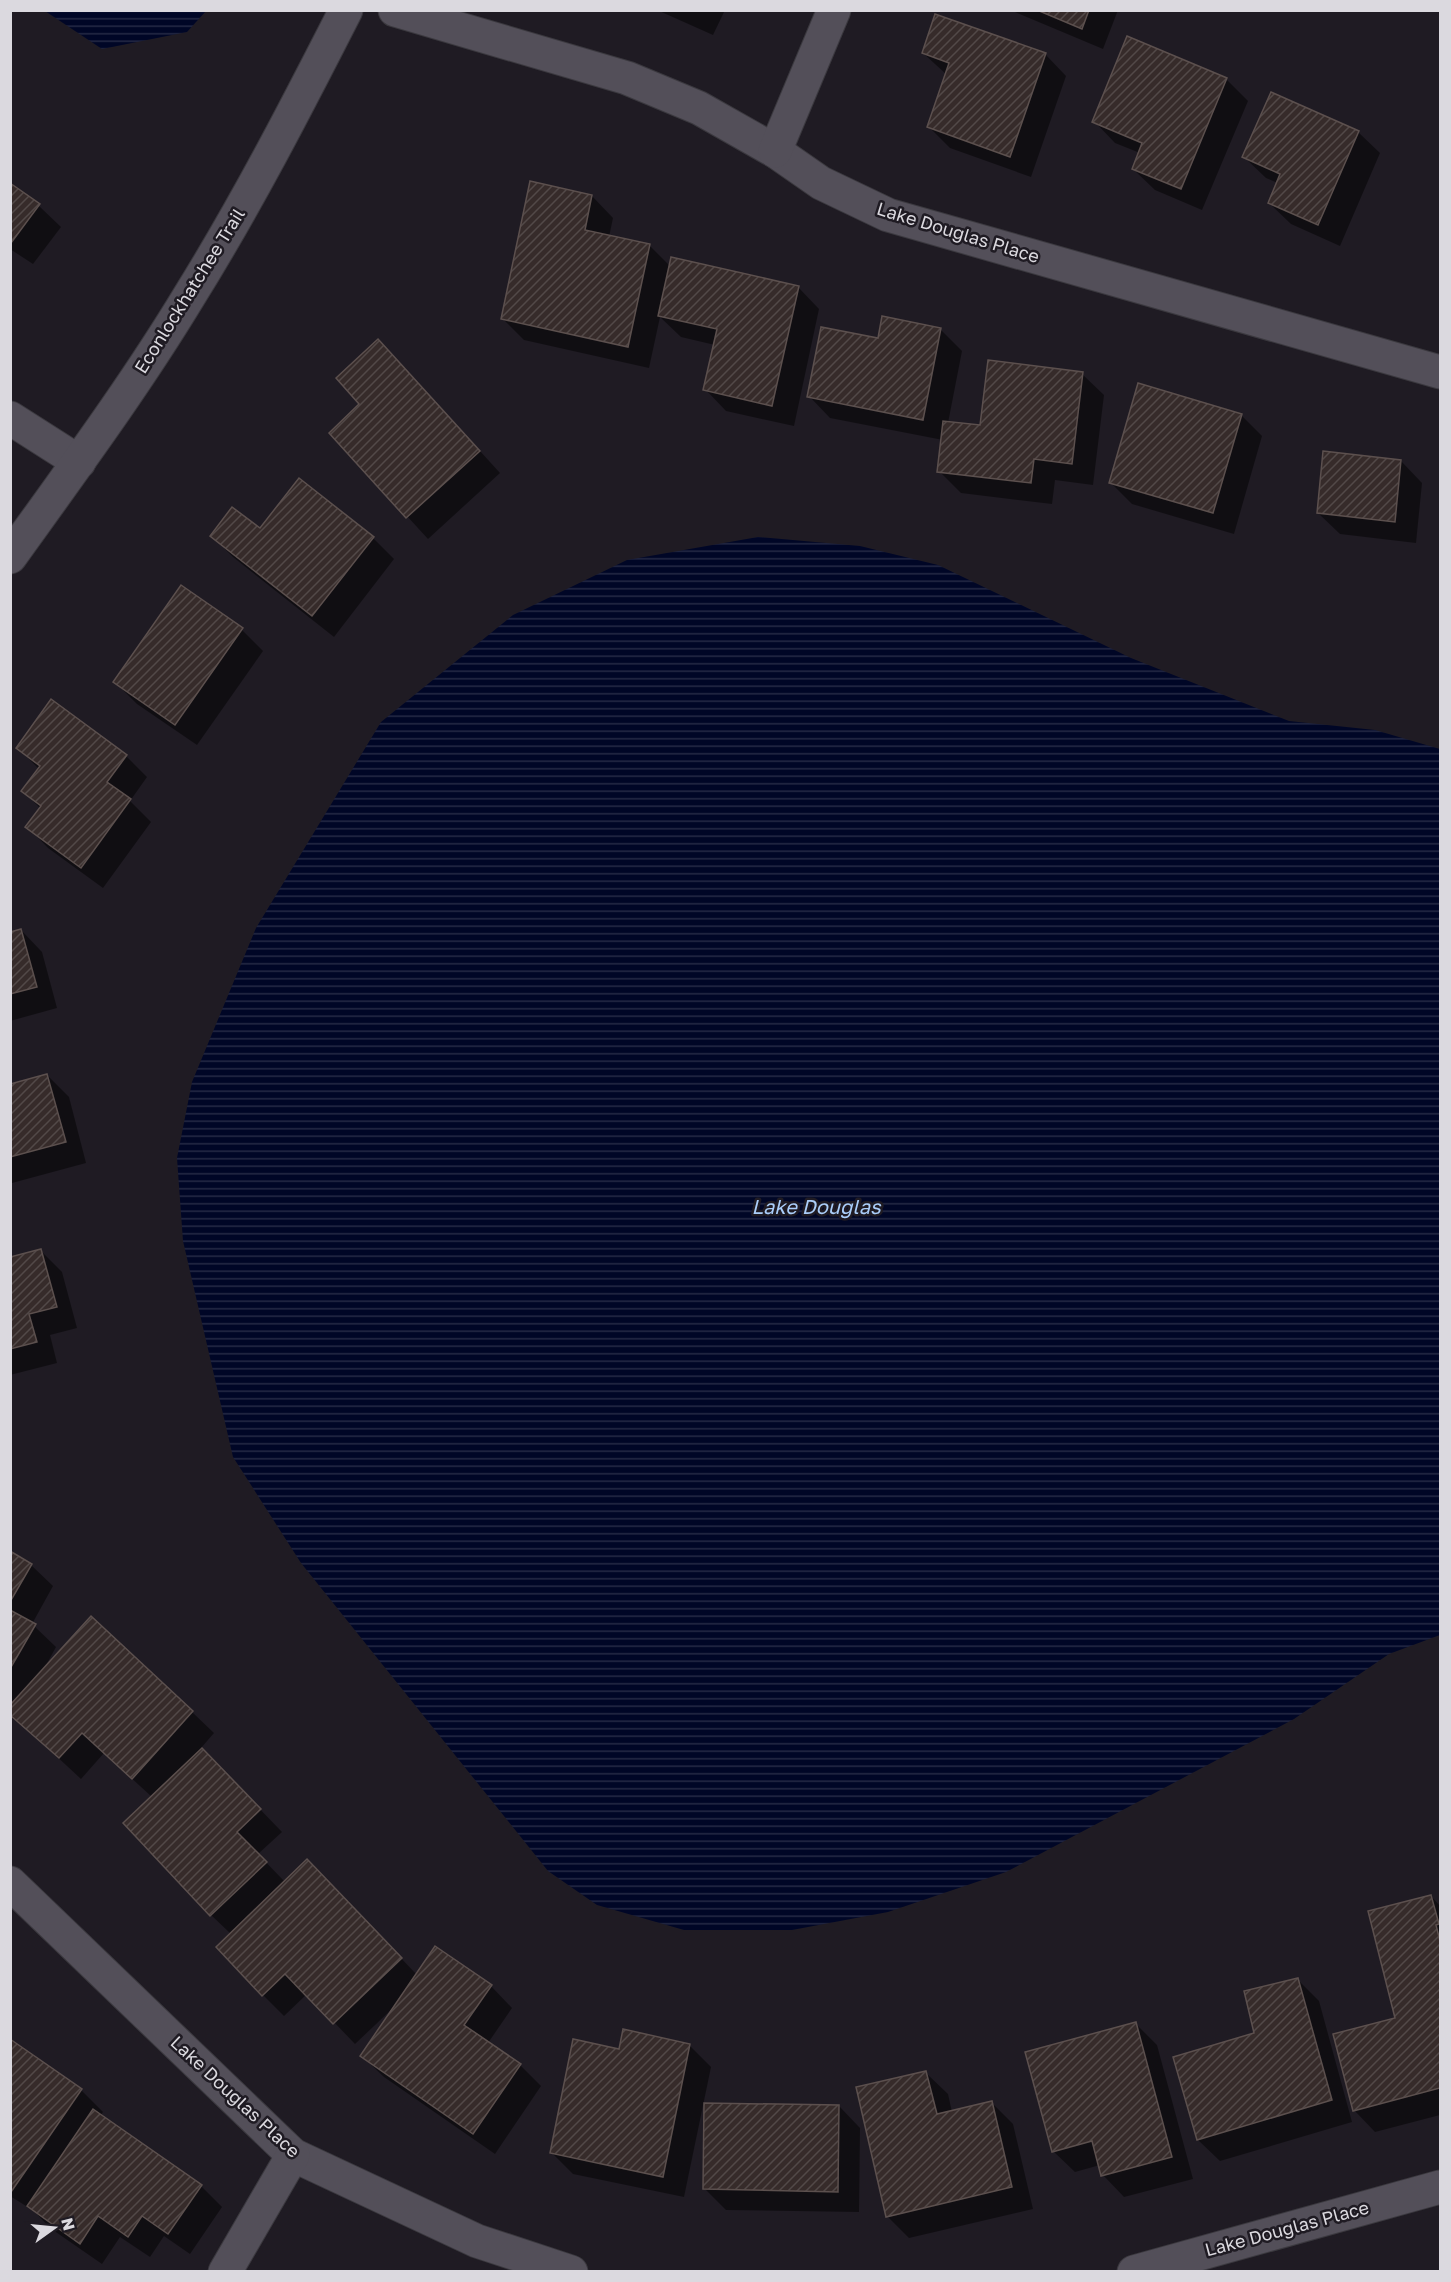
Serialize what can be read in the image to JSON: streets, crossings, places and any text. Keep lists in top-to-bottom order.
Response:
{
  "streets": {
    "street": ["Lake Douglas Place", "Econlockhatchee Trail"]
  },
  "water": ["Lake Douglas"],
  "north": "right"
}
